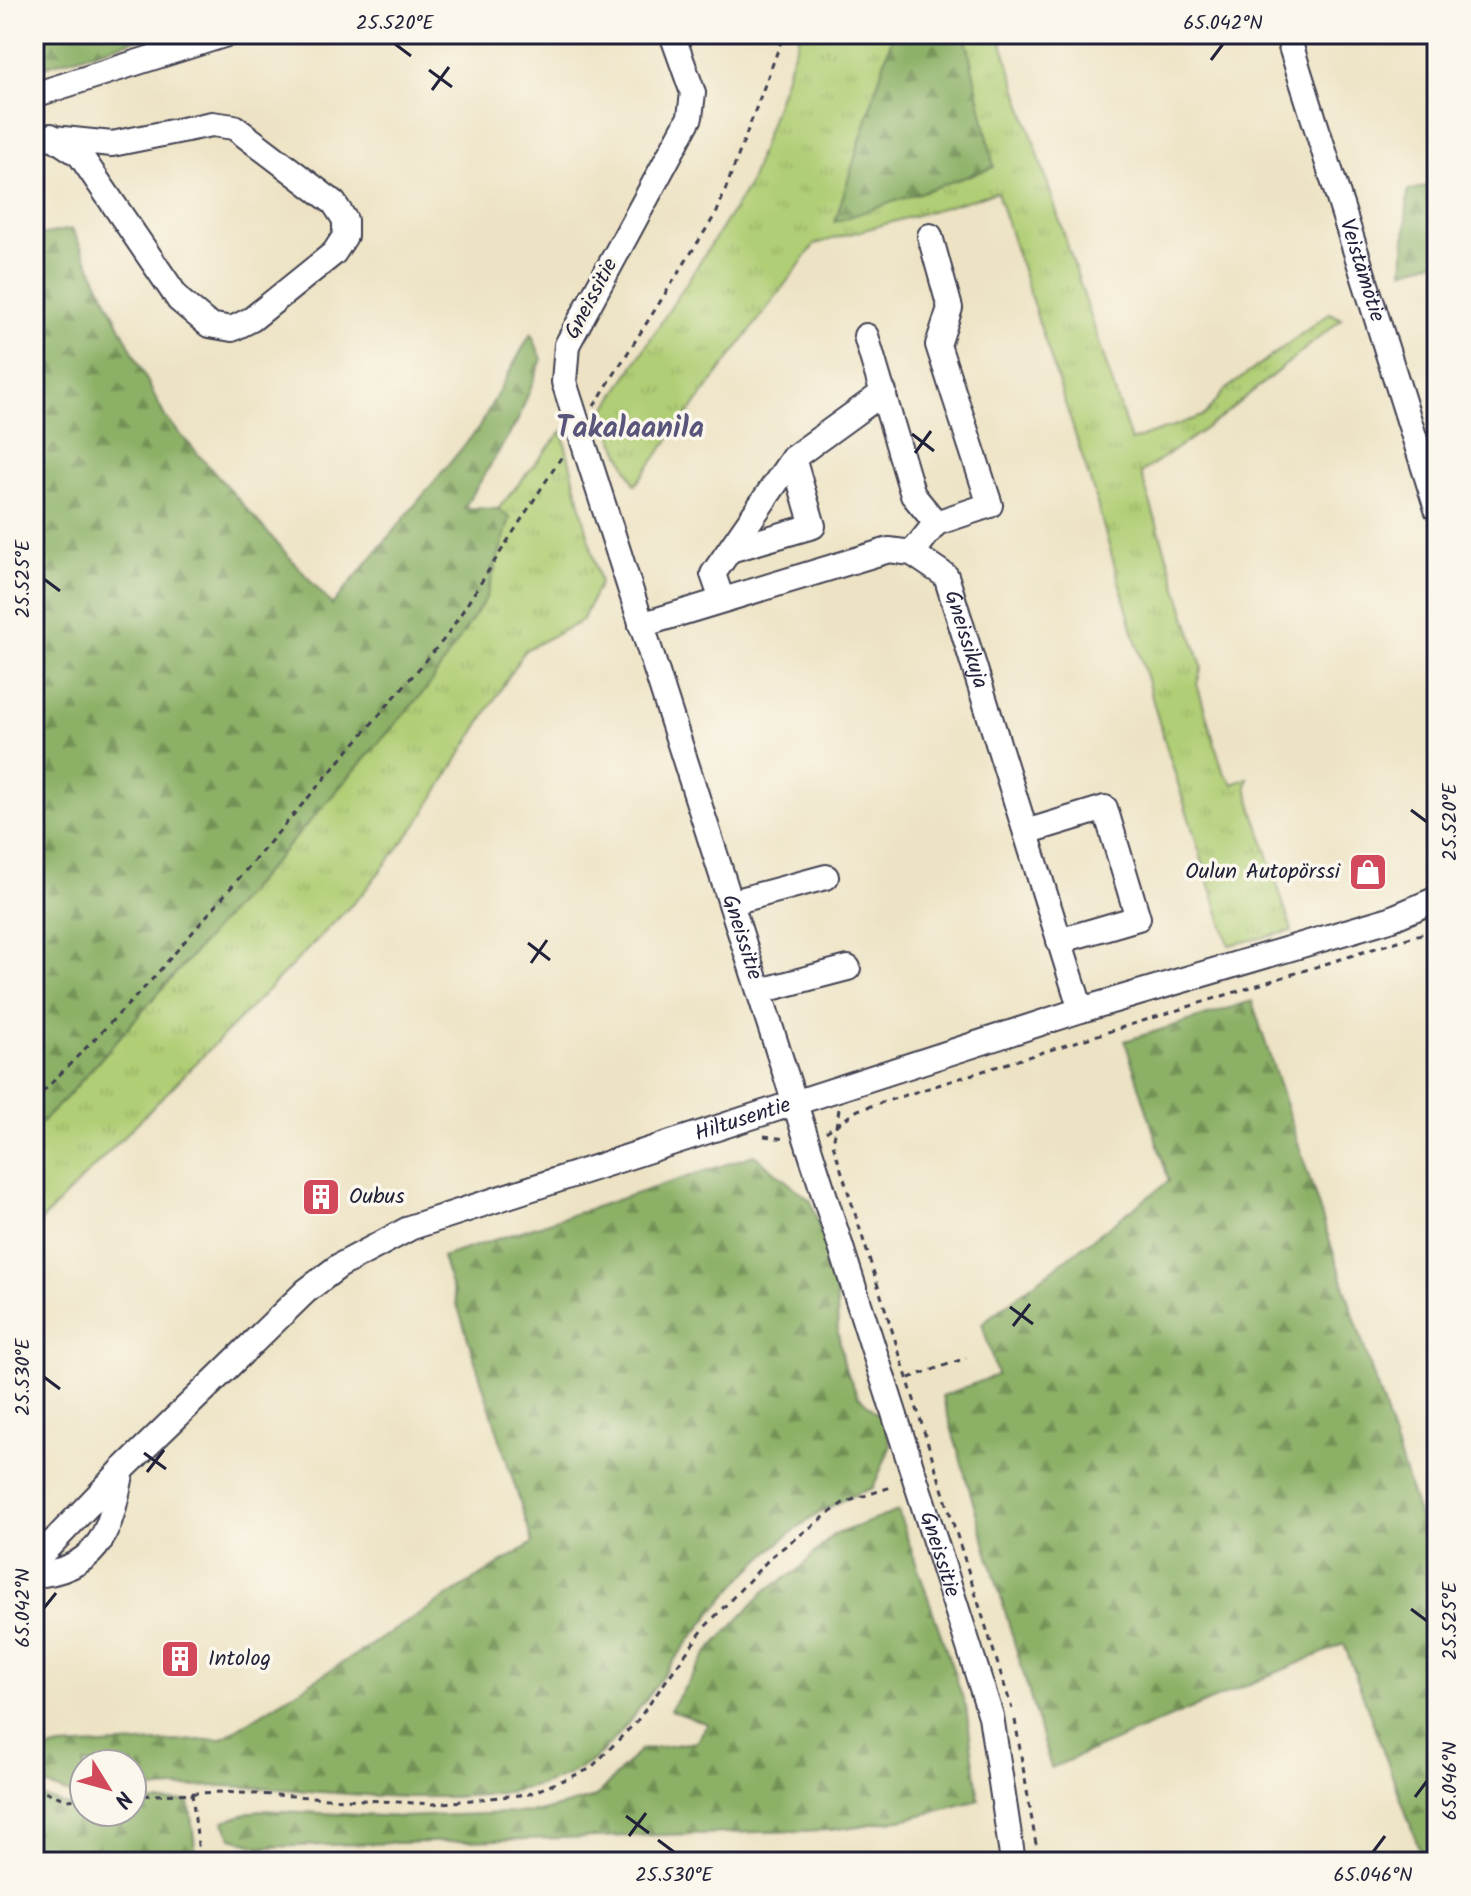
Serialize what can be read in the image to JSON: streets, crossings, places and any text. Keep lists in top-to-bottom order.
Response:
{
  "streets": {
    "street": [
      "Veistämötie",
      "Gneissitie",
      "Gneissikuja",
      "Hiltusentie"
    ]
  },
  "crossings": [
    ["Gneissitie", "Hiltusentie"],
    ["Gneissikuja", "Hiltusentie"]
  ],
  "districts": ["Takalaanila"],
  "places": {
    "shop": ["Oulun Autopörssi"],
    "building": ["Oubus", "Intolog"]
  },
  "north": "bottom right",
  "coordinates": [
    "25.520°E",
    "65.042°N",
    "25.525°E",
    "25.530°E",
    "65.046°N"
  ]
}
